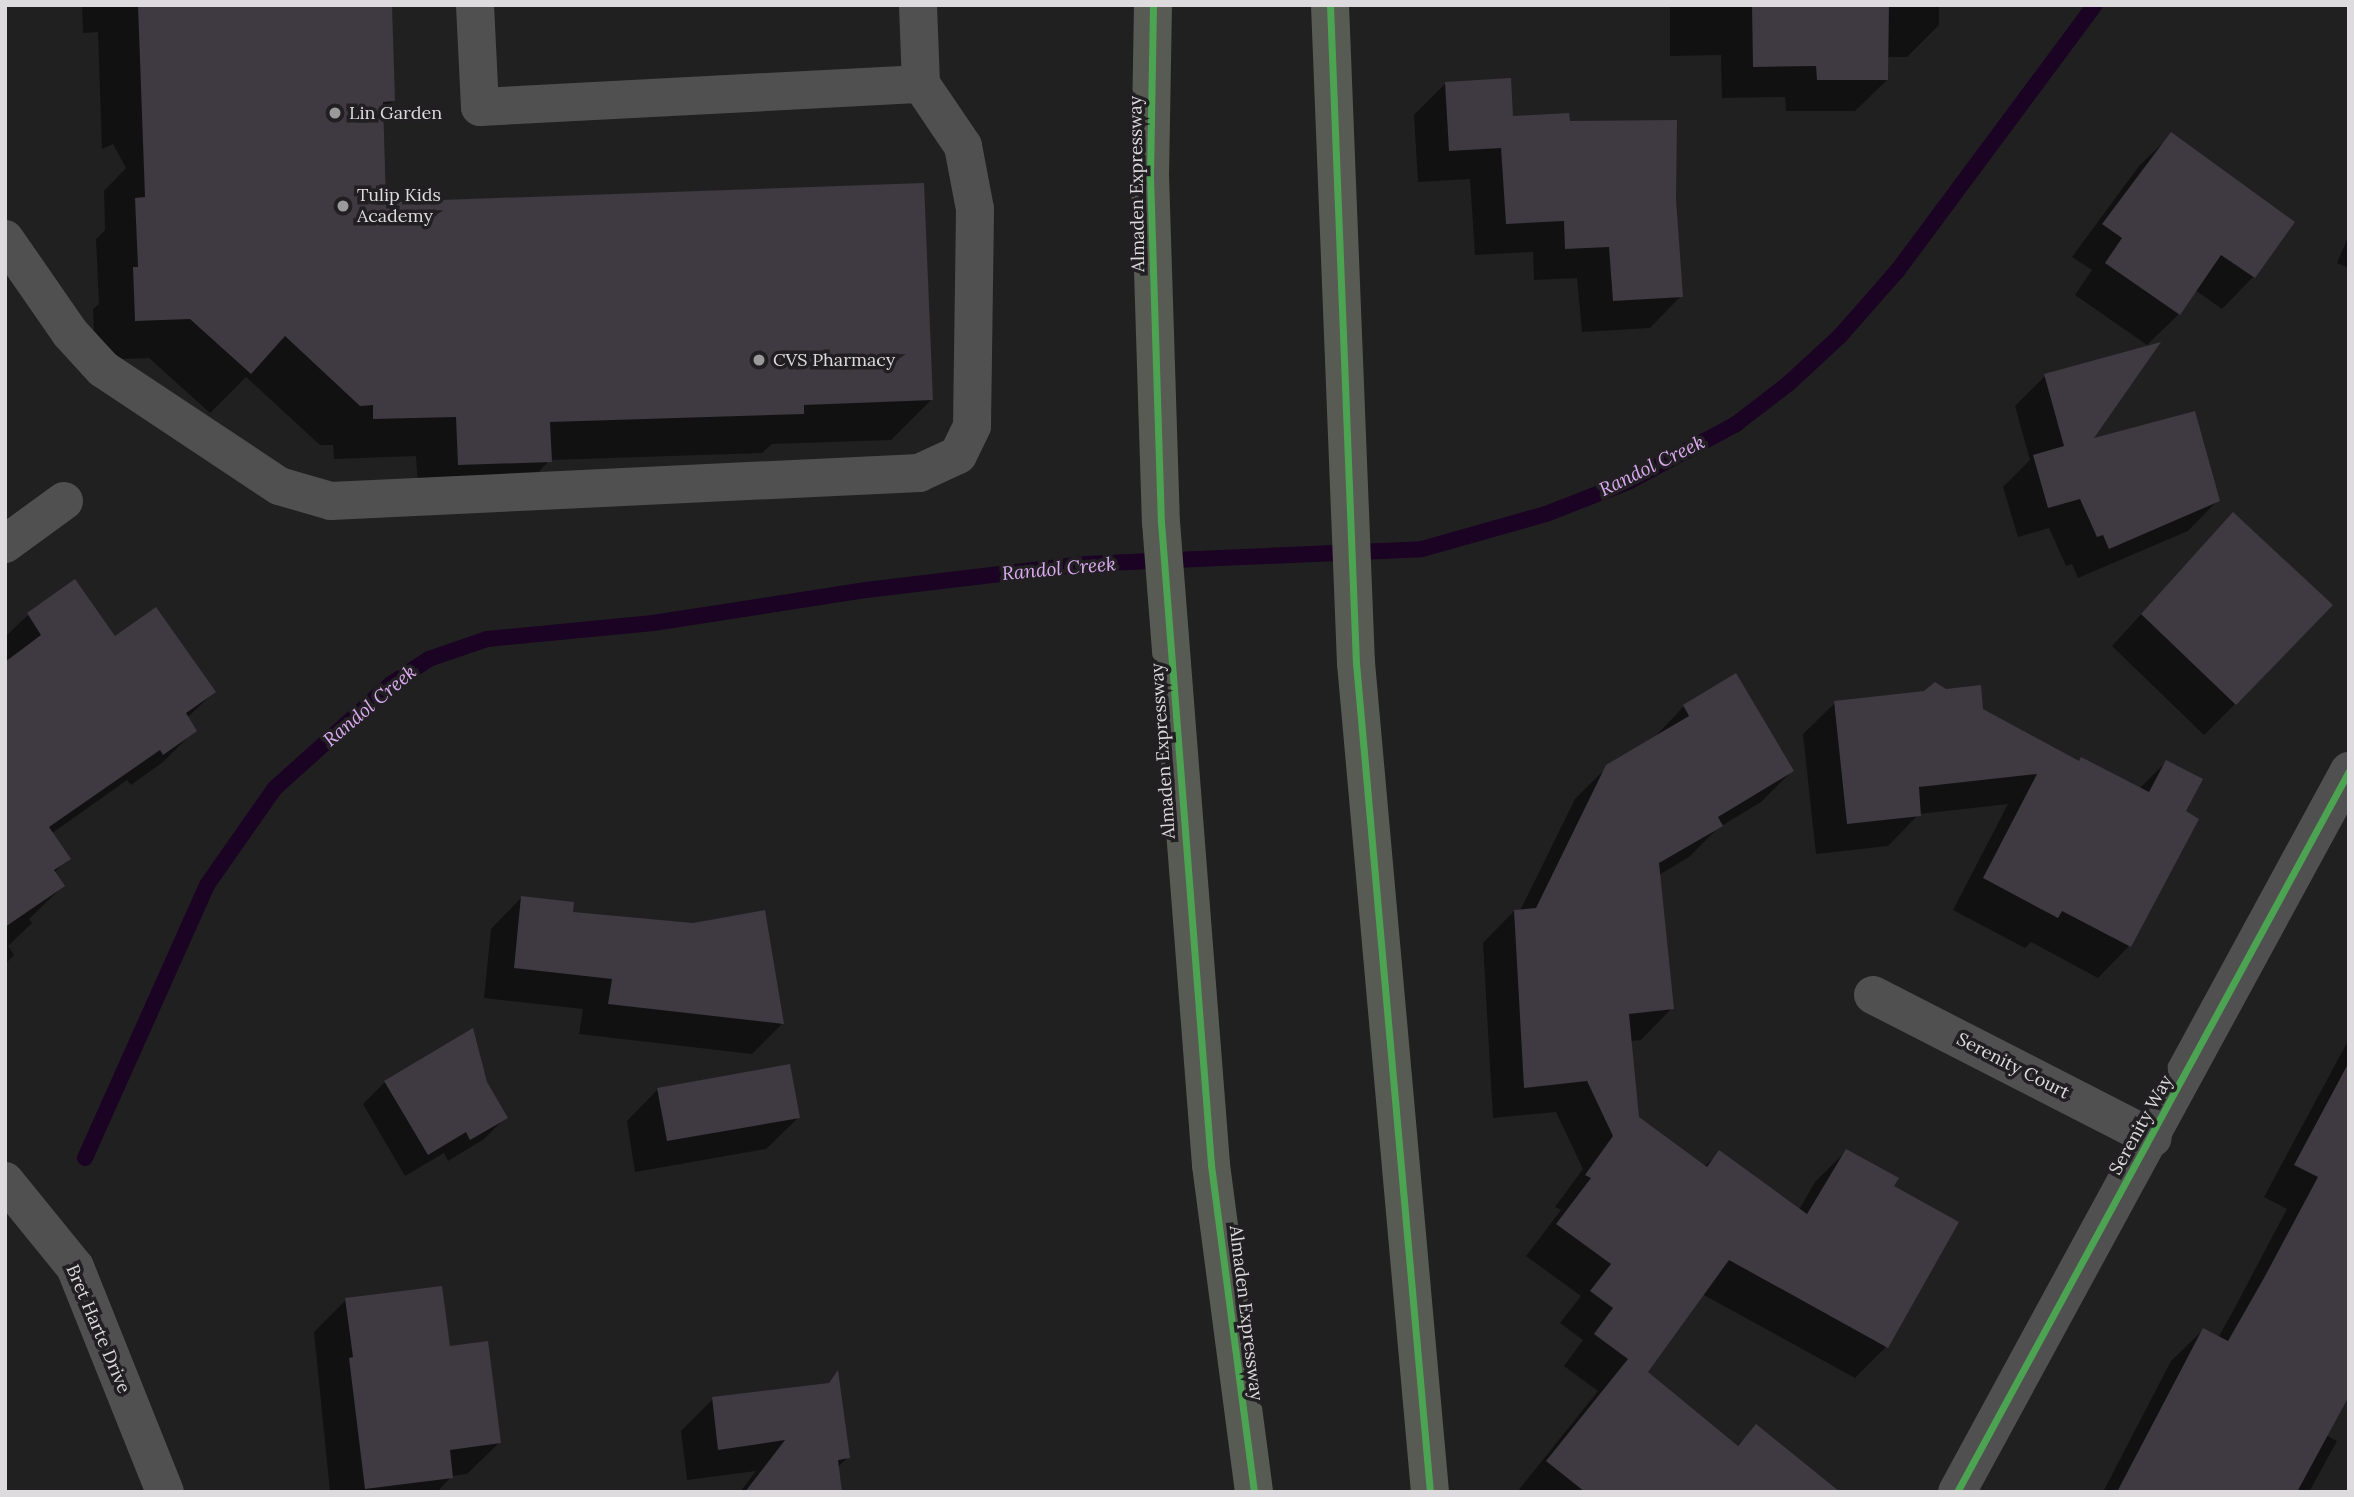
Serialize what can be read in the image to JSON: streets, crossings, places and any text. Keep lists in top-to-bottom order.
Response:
{
  "streets": {
    "main road": ["Almaden Expressway"],
    "street": ["Serenity Court", "Serenity Way", "Bret Harte Drive"]
  },
  "crossings": [
    ["Serenity Court", "Serenity Way"]
  ],
  "water": ["Randol Creek"],
  "places": ["Lin Garden", "Tulip Kids Academy", "CVS Pharmacy"]
}
